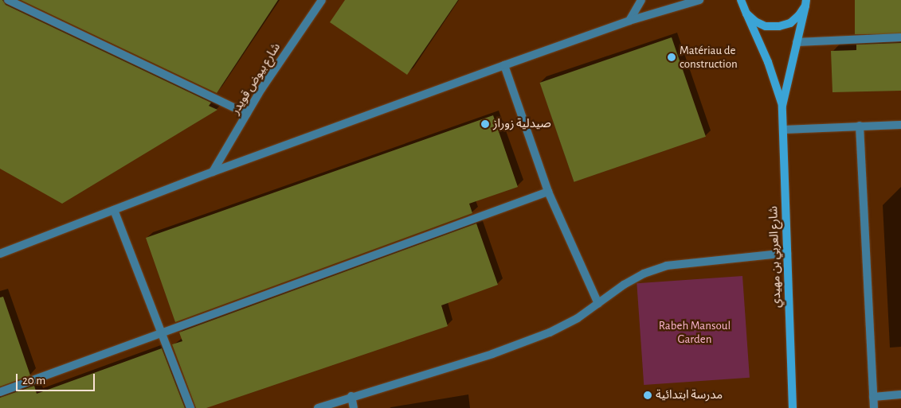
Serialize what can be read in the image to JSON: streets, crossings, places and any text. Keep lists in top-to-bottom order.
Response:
{
  "streets": {
    "street": ["شارع بيوض قويدر", "شارع العربي بن مهيدي"]
  },
  "parks": ["Rabeh Mansoul Garden"],
  "places": ["Matériau de construction", "صيدلية زوراز", "مدرسة ابتدائية"],
  "scale_bar": "20 m"
}
